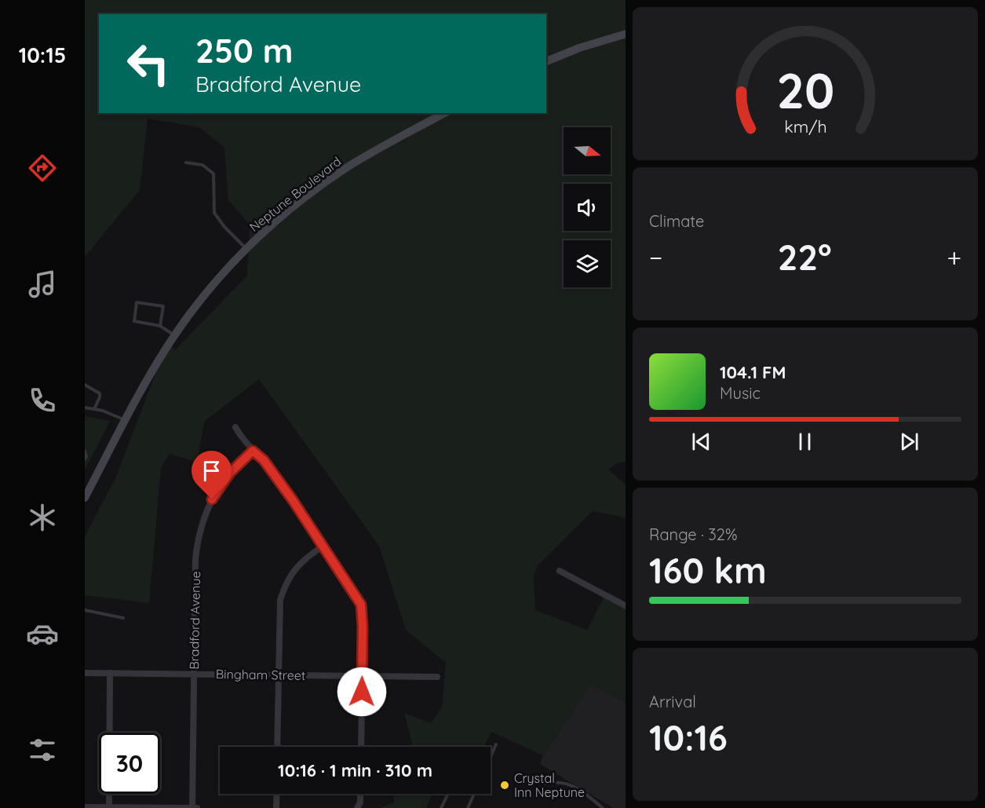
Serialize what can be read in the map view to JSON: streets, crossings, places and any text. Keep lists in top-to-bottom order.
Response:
{
  "streets": {
    "street": ["Neptune Boulevard", "Bradford Avenue", "Bingham Street"]
  },
  "crossings": [
    ["Bradford Avenue", "Bingham Street"]
  ],
  "places": ["Crystal Inn Neptune"],
  "north": "right",
  "page": {
    "tabs": "10:15",
    "turn": ["250 m", "Bradford Avenue"],
    "tile": [
      "Climate",
      ["Range · 32%", "160 km"],
      ["Arrival", "10:16"]
    ],
    "heat": ["−", "22°", "+"],
    "song": ["104.1 FM", "Music"],
    "limit": "30",
    "trip": "10:16 · 1 min · 310 m",
    "gauge": ["20", "km/h"]
  }
}
